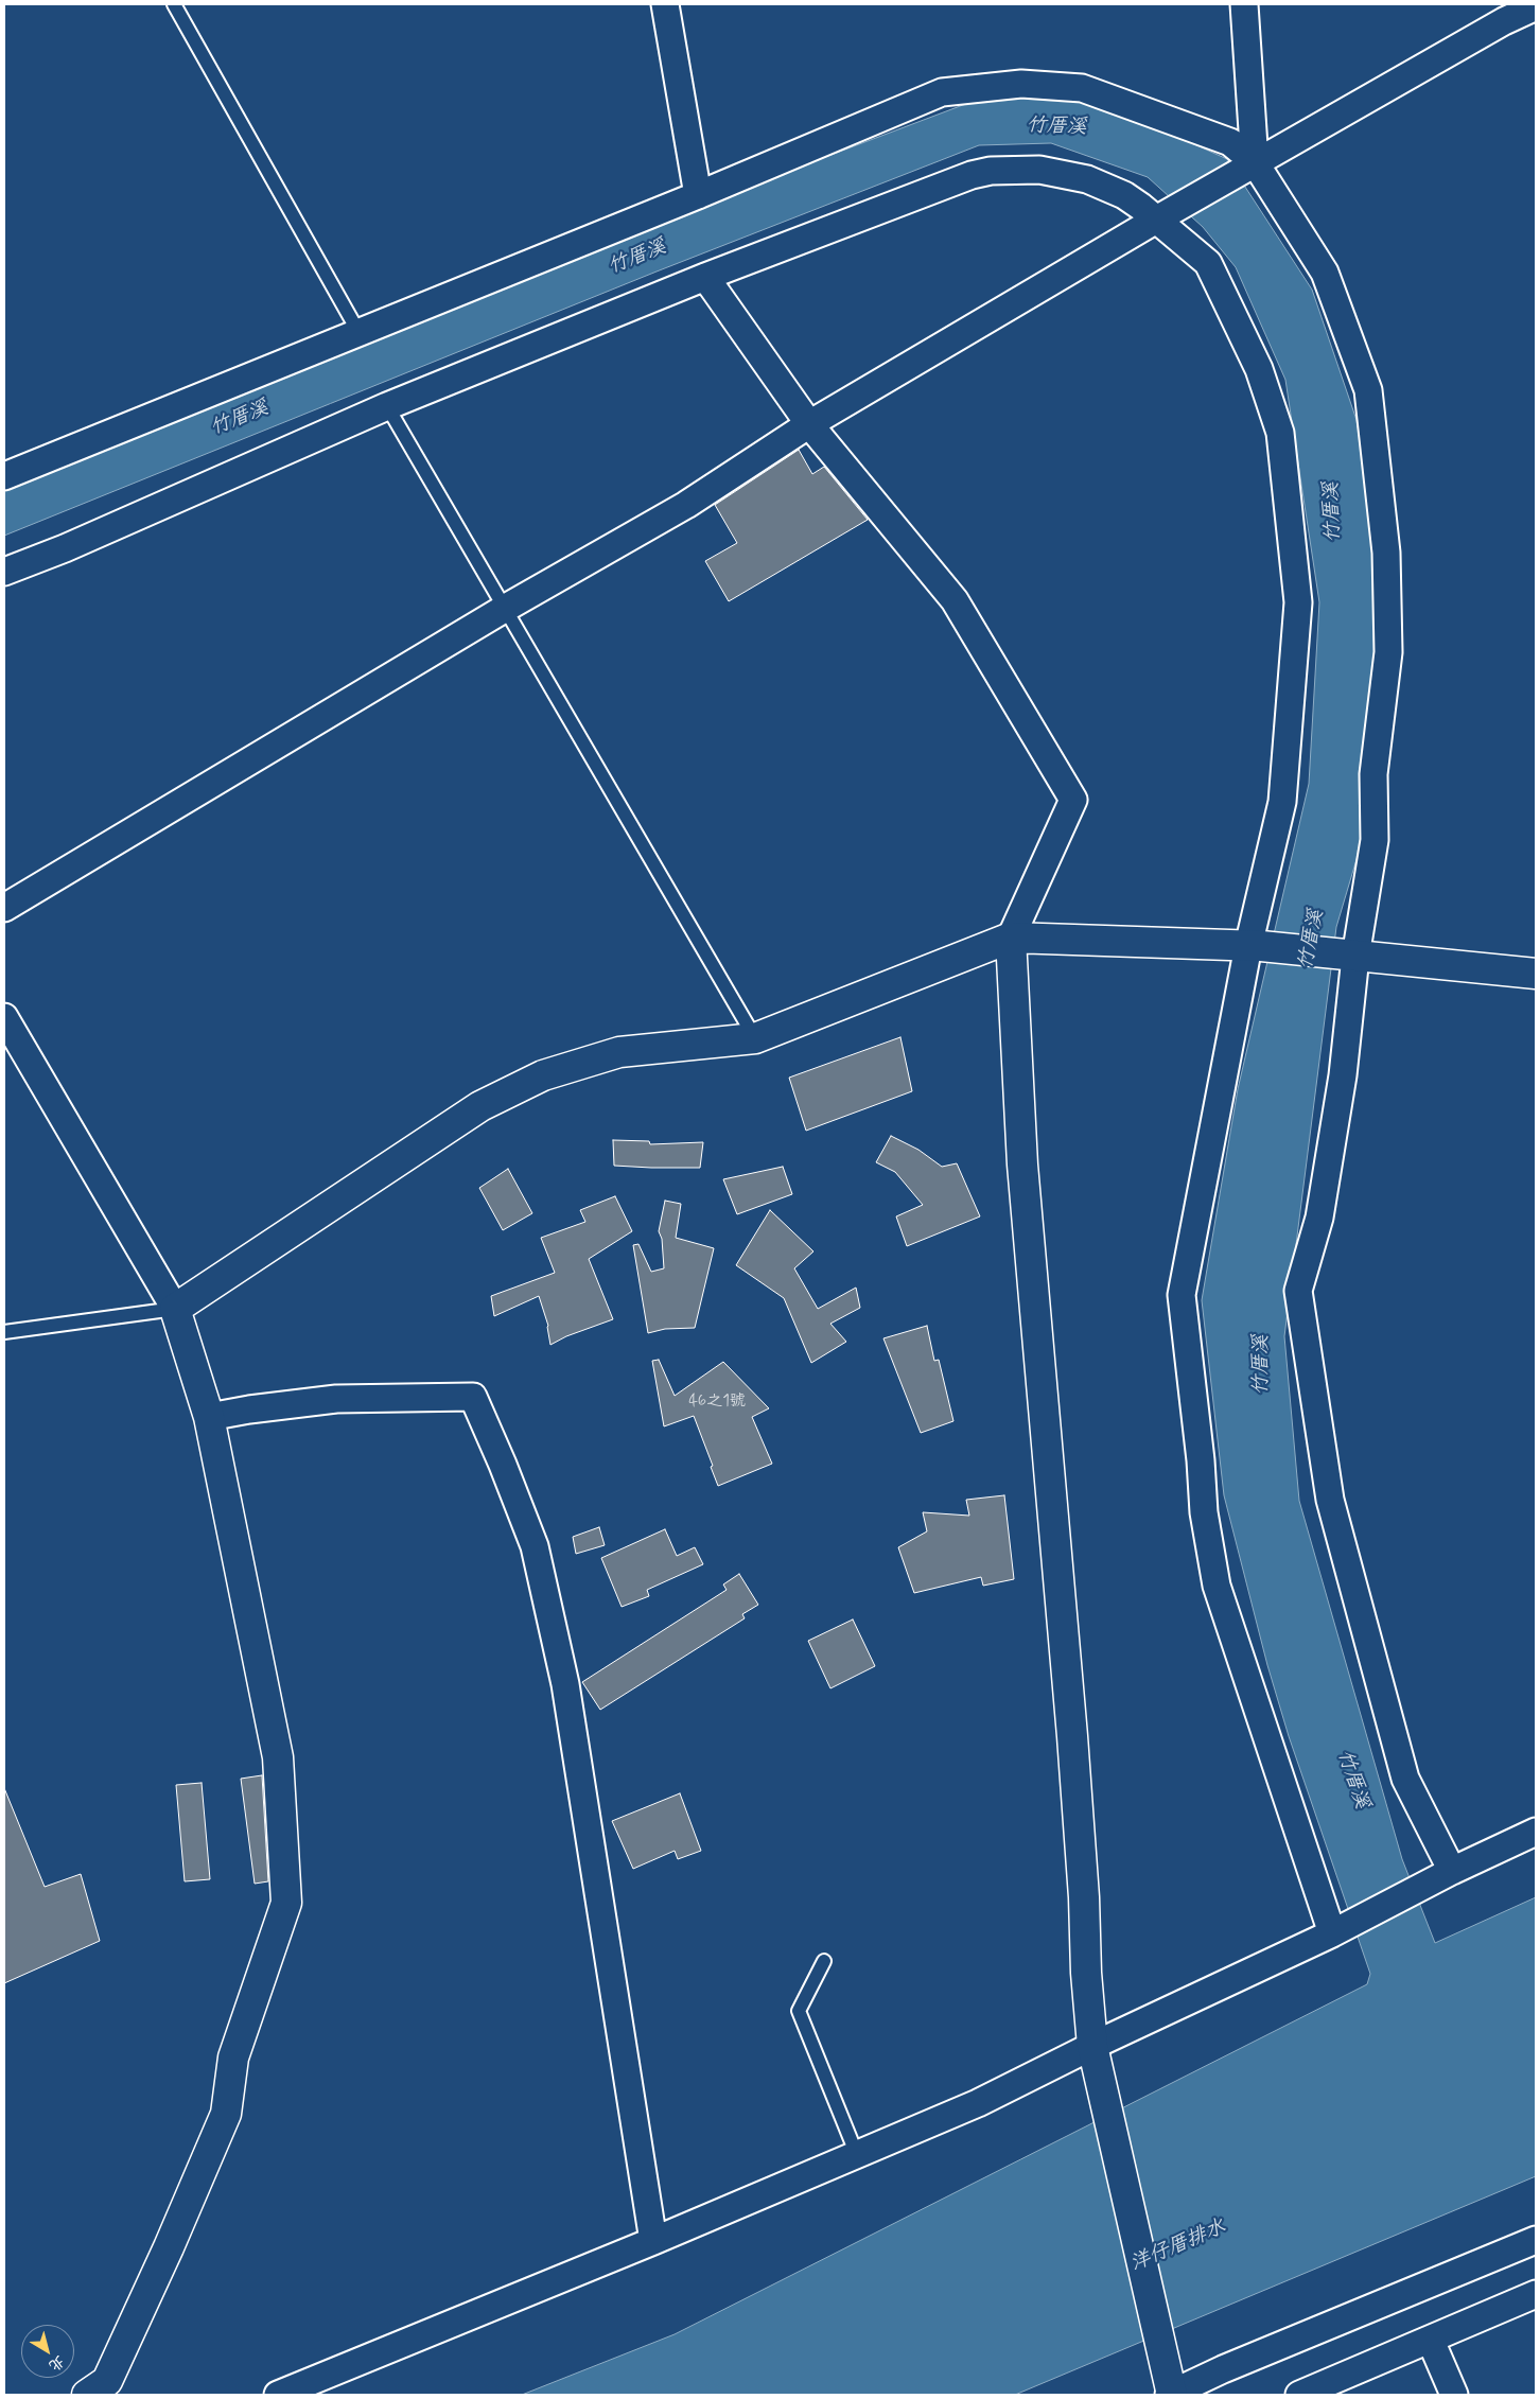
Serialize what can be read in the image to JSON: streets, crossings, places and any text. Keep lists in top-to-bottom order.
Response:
{
  "water": ["竹厝溪", "洋仔厝排水"],
  "house_numbers": ["46之1號"],
  "north": "bottom right"
}
